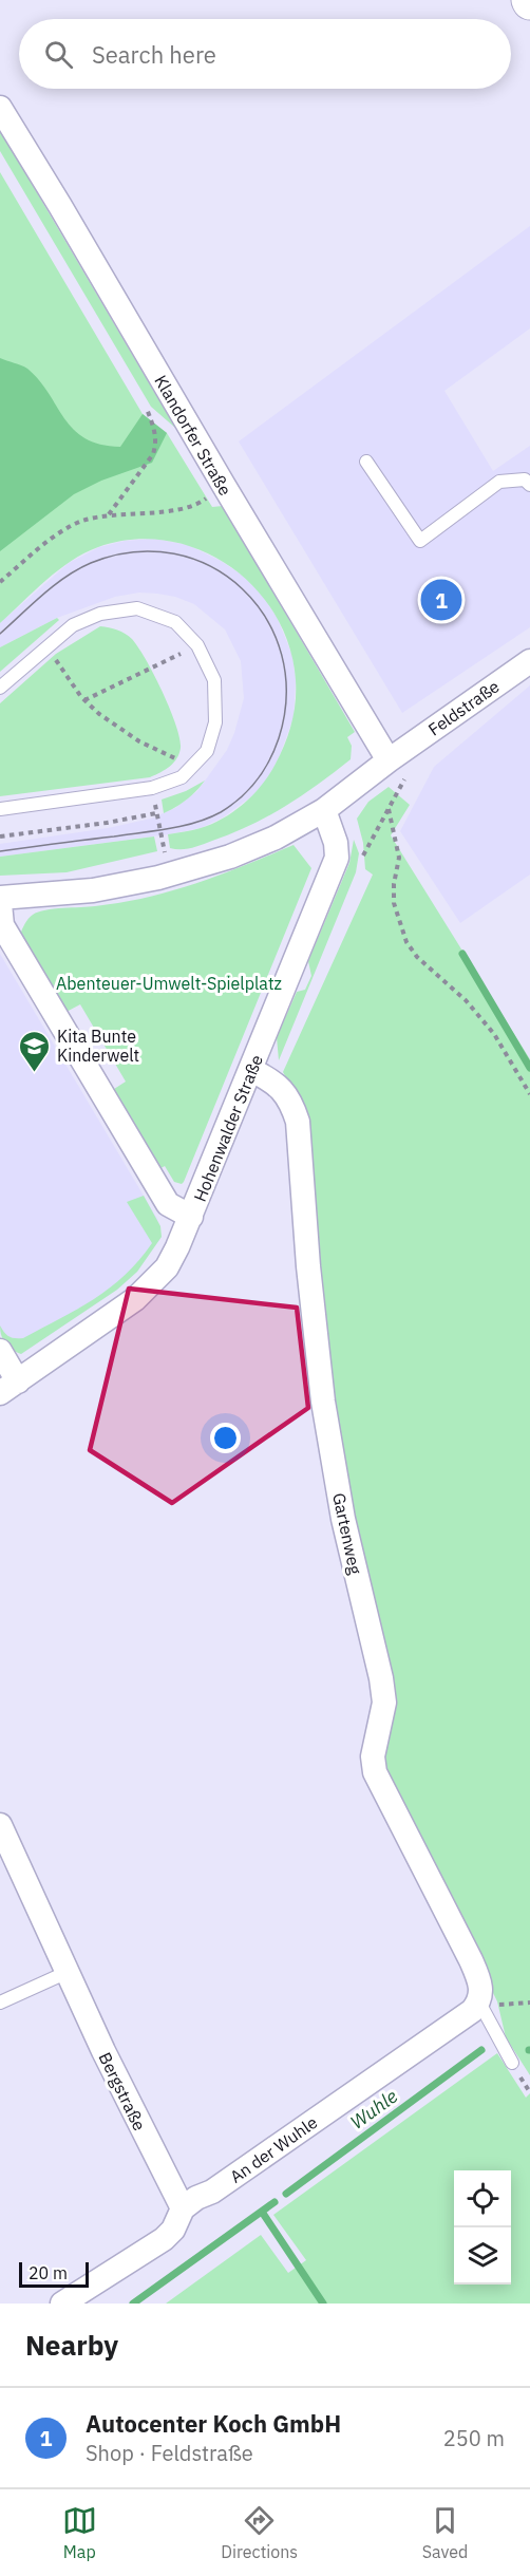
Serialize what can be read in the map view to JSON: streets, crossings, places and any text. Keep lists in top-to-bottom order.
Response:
{
  "streets": {
    "street": [
      "Klandorfer Straße",
      "Feldstraße",
      "Hohenwalder Straße",
      "Gartenweg",
      "Bergstraße",
      "An der Wuhle"
    ]
  },
  "crossings": [
    ["Klandorfer Straße", "Feldstraße"],
    ["Feldstraße", "Hohenwalder Straße"],
    ["Hohenwalder Straße", "Gartenweg"],
    ["Gartenweg", "An der Wuhle"],
    ["Bergstraße", "An der Wuhle"]
  ],
  "water": ["Wuhle"],
  "parks": ["Abenteuer-Umwelt-Spielplatz"],
  "places": {
    "school or university": ["Kita Bunte Kinderwelt"]
  },
  "scale_bar": "20 m",
  "page": {
    "search": "Search here",
    "pins": "1",
    "scale": "20 m",
    "heading": "Nearby",
    "list": [
      {
        "mark": "1",
        "name": "Autocenter Koch GmbH",
        "note": "Shop · Feldstraße",
        "value": "250 m"
      }
    ],
    "nav": ["Map", "Directions", "Saved"]
  }
}
